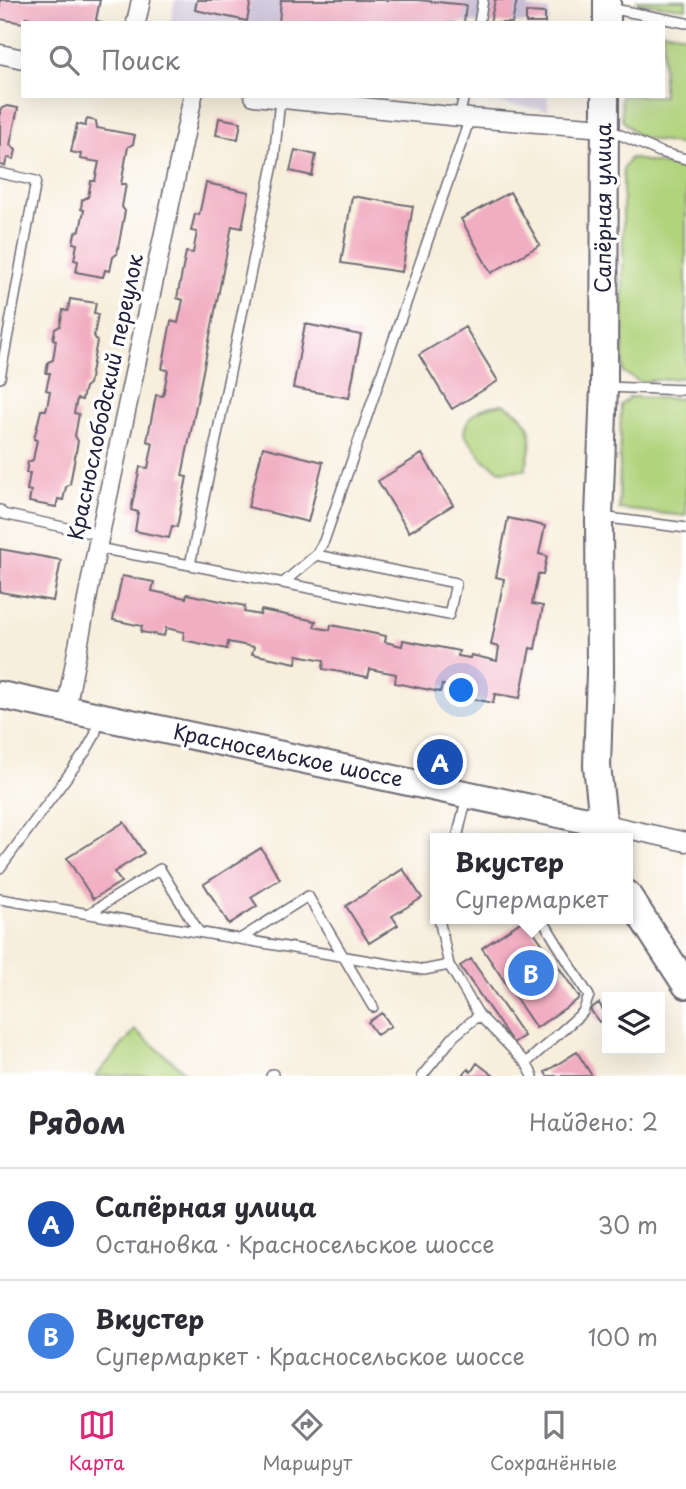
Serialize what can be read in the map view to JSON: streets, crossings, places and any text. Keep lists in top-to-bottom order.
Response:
{
  "streets": {
    "main road": ["Сапёрная улица", "Красносельское шоссе"],
    "street": ["Краснослободский переулок"]
  },
  "crossings": [
    ["Сапёрная улица", "Красносельское шоссе"],
    ["Краснослободский переулок", "Красносельское шоссе"]
  ],
  "page": {
    "search": "Поиск",
    "pins": ["A", "B"],
    "popup": ["Вкустер", "Супермаркет"],
    "heading": ["Рядом", "Найдено: 2"],
    "list": [
      {
        "mark": "A",
        "name": "Сапёрная улица",
        "note": "Остановка · Красносельское шоссе",
        "value": "30 m"
      },
      {
        "mark": "B",
        "name": "Вкустер",
        "note": "Супермаркет · Красносельское шоссе",
        "value": "100 m"
      }
    ],
    "nav": ["Карта", "Маршрут", "Сохранённые"]
  }
}
